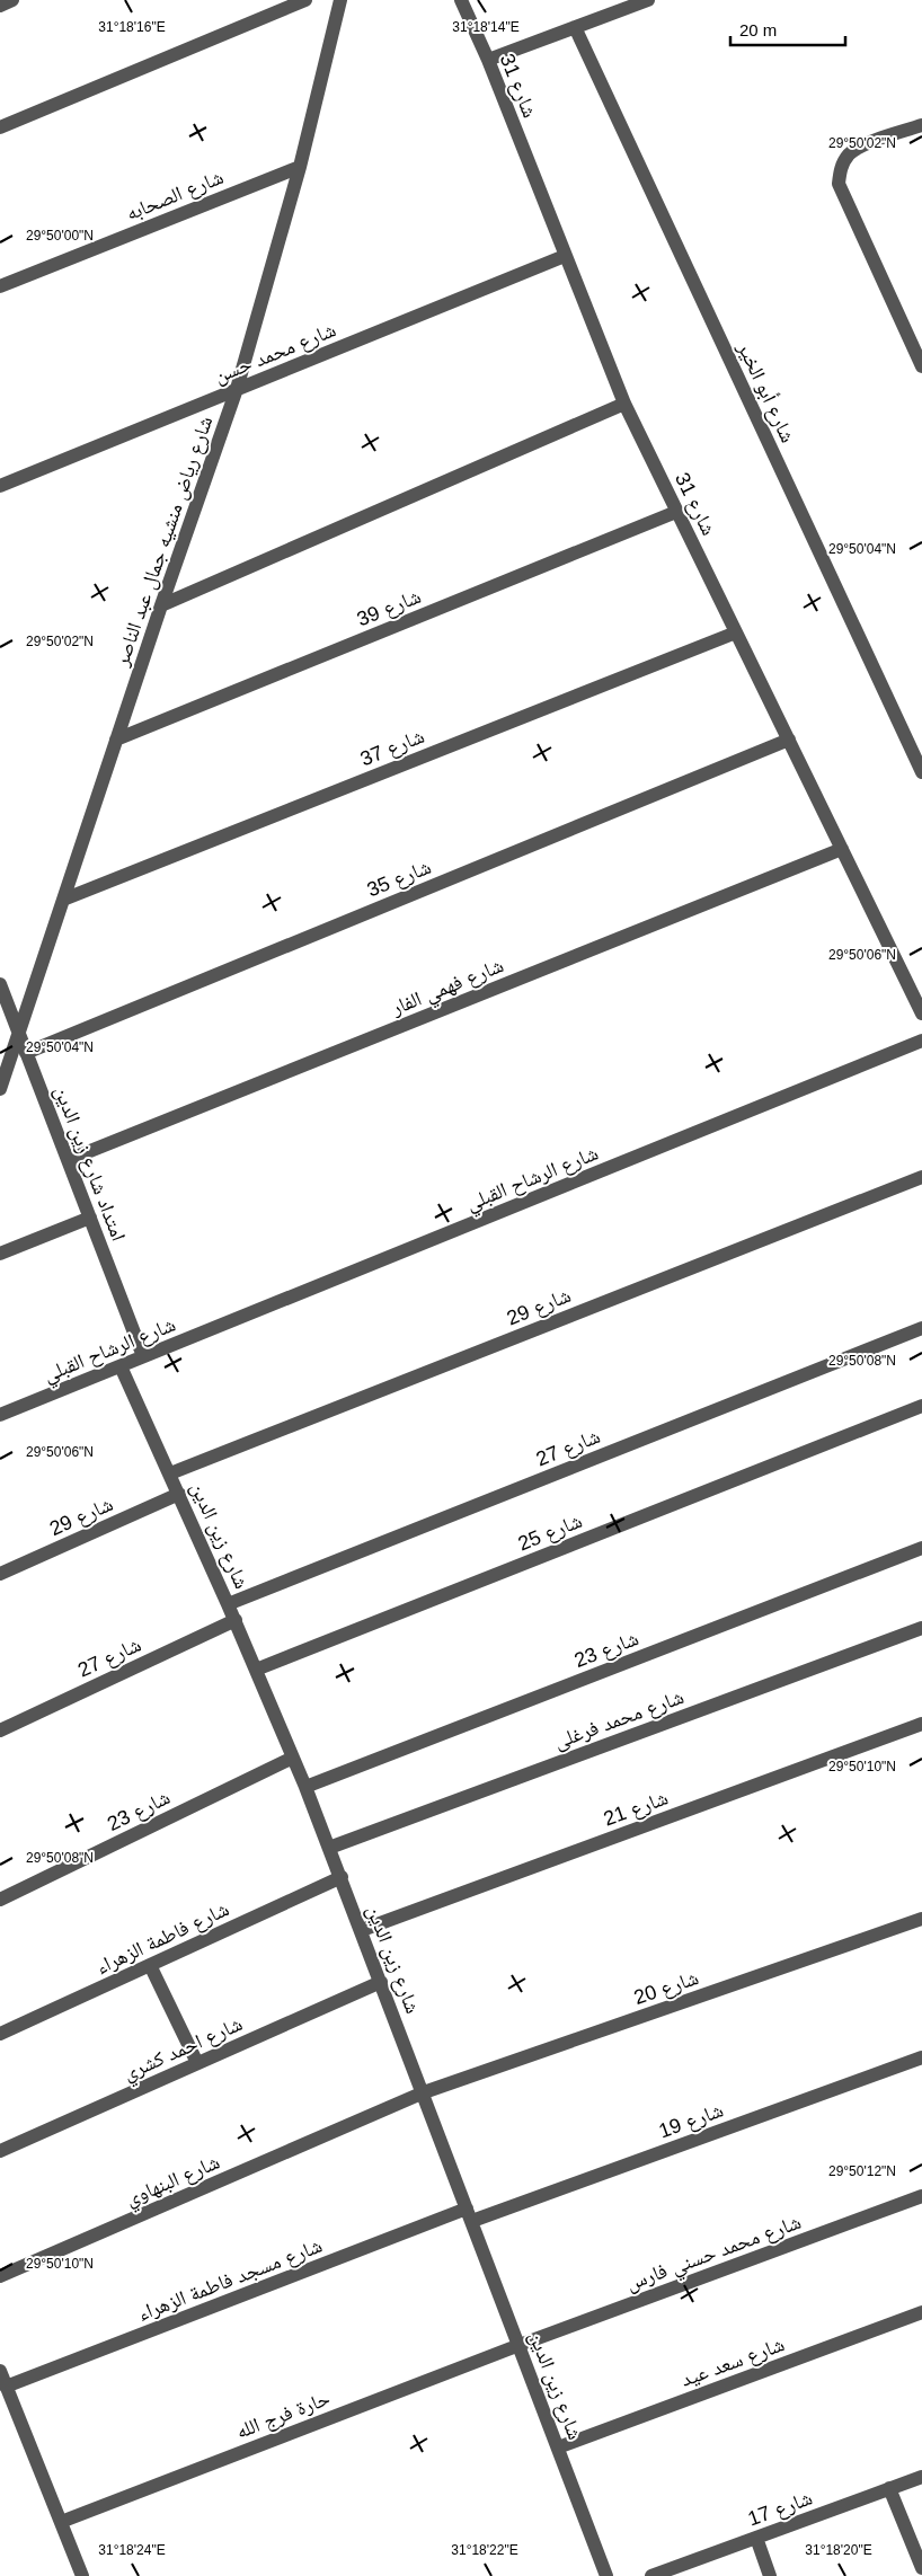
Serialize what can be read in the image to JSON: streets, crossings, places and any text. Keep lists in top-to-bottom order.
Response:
{
  "streets": {
    "street": [
      "شارع 31",
      "شارع الصحابه",
      "شارع محمد حسن",
      "شارع أبو الخير",
      "شارع رياض منشيه جمال عبد الناصر",
      "شارع 39",
      "شارع 37",
      "شارع 35",
      "شارع فهمي الفار",
      "امتداد شارع زين الدين",
      "شارع الرشاح القبلي",
      "شارع 29",
      "شارع 27",
      "شارع 25",
      "شارع زين الدين",
      "شارع 23",
      "شارع محمد فرغلى",
      "شارع 21",
      "شارع فاطمة الزهراء",
      "شارع 20",
      "شارع احمد كشري",
      "شارع 19",
      "شارع البنهاوي",
      "شارع محمد حسني فارس",
      "شارع مسجد فاطمة الزهراء",
      "شارع سعد عيد",
      "حارة فرج الله",
      "شارع 17"
    ]
  },
  "crossings": [
    ["شارع 31", "شارع محمد حسن"],
    ["شارع 31", "شارع 39"],
    ["شارع 31", "شارع 37"],
    ["شارع 31", "شارع 35"],
    ["شارع 31", "شارع فهمي الفار"],
    ["شارع الصحابه", "شارع رياض منشيه جمال عبد الناصر"],
    ["شارع محمد حسن", "شارع رياض منشيه جمال عبد الناصر"],
    ["شارع رياض منشيه جمال عبد الناصر", "شارع 39"],
    ["شارع رياض منشيه جمال عبد الناصر", "شارع 37"],
    ["شارع رياض منشيه جمال عبد الناصر", "امتداد شارع زين الدين"],
    ["شارع 35", "امتداد شارع زين الدين"],
    ["شارع فهمي الفار", "امتداد شارع زين الدين"],
    ["امتداد شارع زين الدين", "شارع الرشاح القبلي"],
    ["شارع الرشاح القبلي", "شارع زين الدين"],
    ["شارع 29", "شارع زين الدين"],
    ["شارع 27", "شارع زين الدين"],
    ["شارع 25", "شارع زين الدين"],
    ["شارع زين الدين", "شارع 23"],
    ["شارع زين الدين", "شارع محمد فرغلى"],
    ["شارع زين الدين", "شارع 21"],
    ["شارع زين الدين", "شارع فاطمة الزهراء"],
    ["شارع زين الدين", "شارع 20"],
    ["شارع زين الدين", "شارع احمد كشري"],
    ["شارع زين الدين", "شارع 19"],
    ["شارع زين الدين", "شارع البنهاوي"],
    ["شارع زين الدين", "شارع محمد حسني فارس"],
    ["شارع زين الدين", "شارع مسجد فاطمة الزهراء"],
    ["شارع زين الدين", "شارع سعد عيد"],
    ["شارع زين الدين", "حارة فرج الله"],
    ["شارع 20", "شارع البنهاوي"],
    ["شارع 19", "شارع مسجد فاطمة الزهراء"],
    ["شارع محمد حسني فارس", "حارة فرج الله"]
  ],
  "scale_bar": "20 m",
  "coordinates": [
    "31°18'16\"E",
    "31°18'14\"E",
    "29°50'02\"N",
    "29°50'00\"N",
    "29°50'04\"N",
    "29°50'06\"N",
    "29°50'08\"N",
    "29°50'10\"N",
    "29°50'12\"N",
    "31°18'24\"E",
    "31°18'22\"E",
    "31°18'20\"E"
  ]
}
